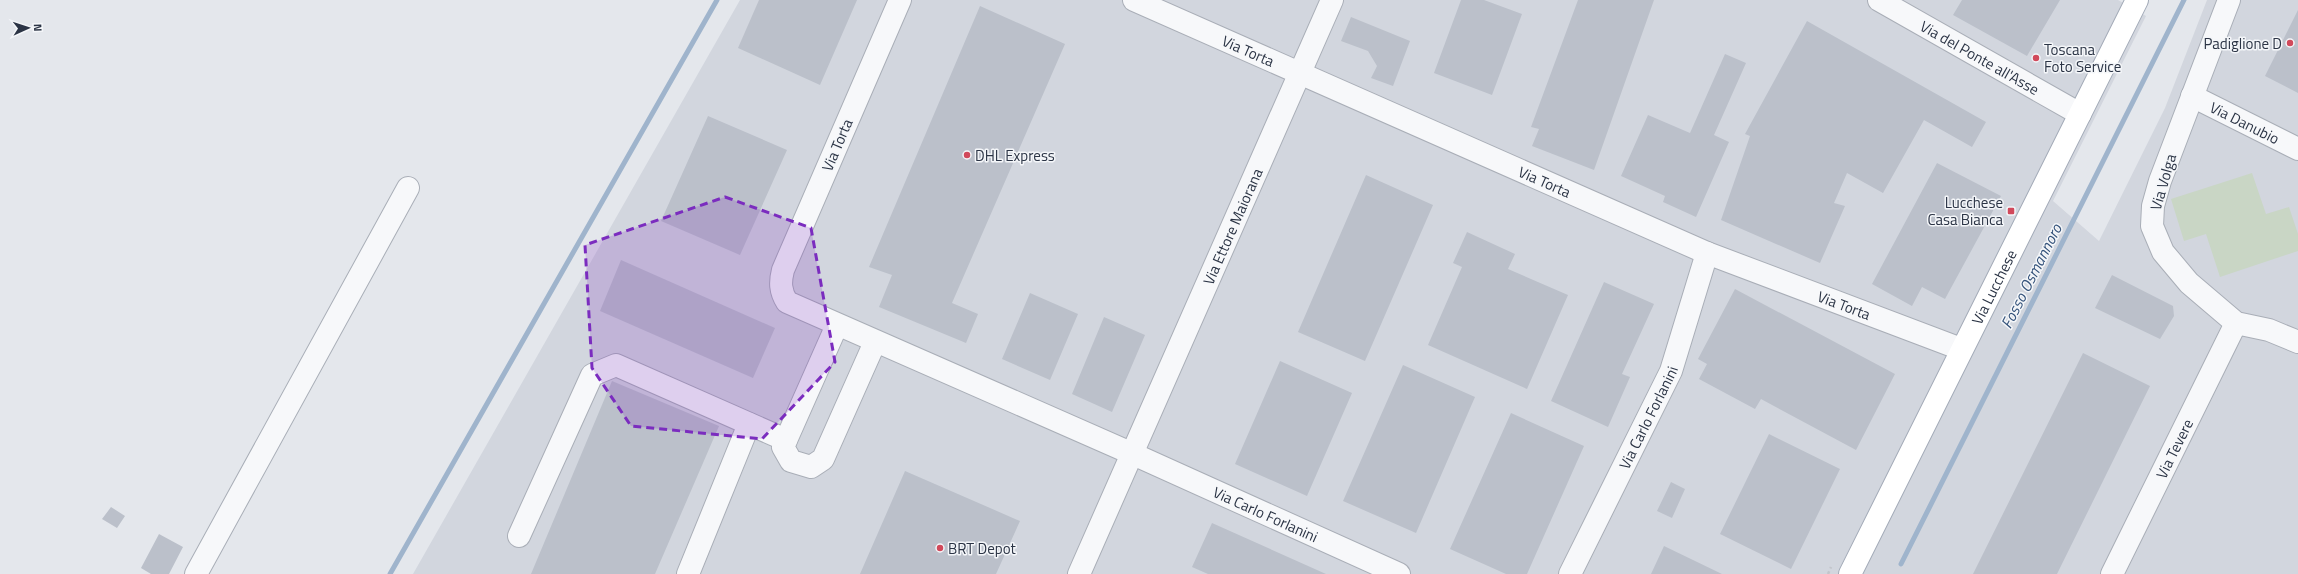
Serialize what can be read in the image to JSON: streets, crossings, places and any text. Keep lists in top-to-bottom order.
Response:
{
  "streets": {
    "main road": ["Via Lucchese"],
    "street": [
      "Via Torta",
      "Via del Ponte all'Asse",
      "Via Danubio",
      "Via Volga",
      "Via Ettore Maiorana",
      "Via Carlo Forlanini",
      "Via Tevere"
    ]
  },
  "crossings": [
    ["Via Torta", "Via Ettore Maiorana"],
    ["Via Torta", "Via Lucchese"],
    ["Via Torta", "Via Carlo Forlanini"],
    ["Via del Ponte all'Asse", "Via Lucchese"],
    ["Via Danubio", "Via Volga"],
    ["Via Volga", "Via Tevere"],
    ["Via Ettore Maiorana", "Via Carlo Forlanini"]
  ],
  "water": ["Fosso Osmannoro"],
  "places": {
    "other": [
      "Padiglione D",
      "Toscana Foto Service",
      "DHL Express",
      "BRT Depot"
    ],
    "transit": ["Lucchese Casa Bianca"]
  },
  "north": "right"
}
